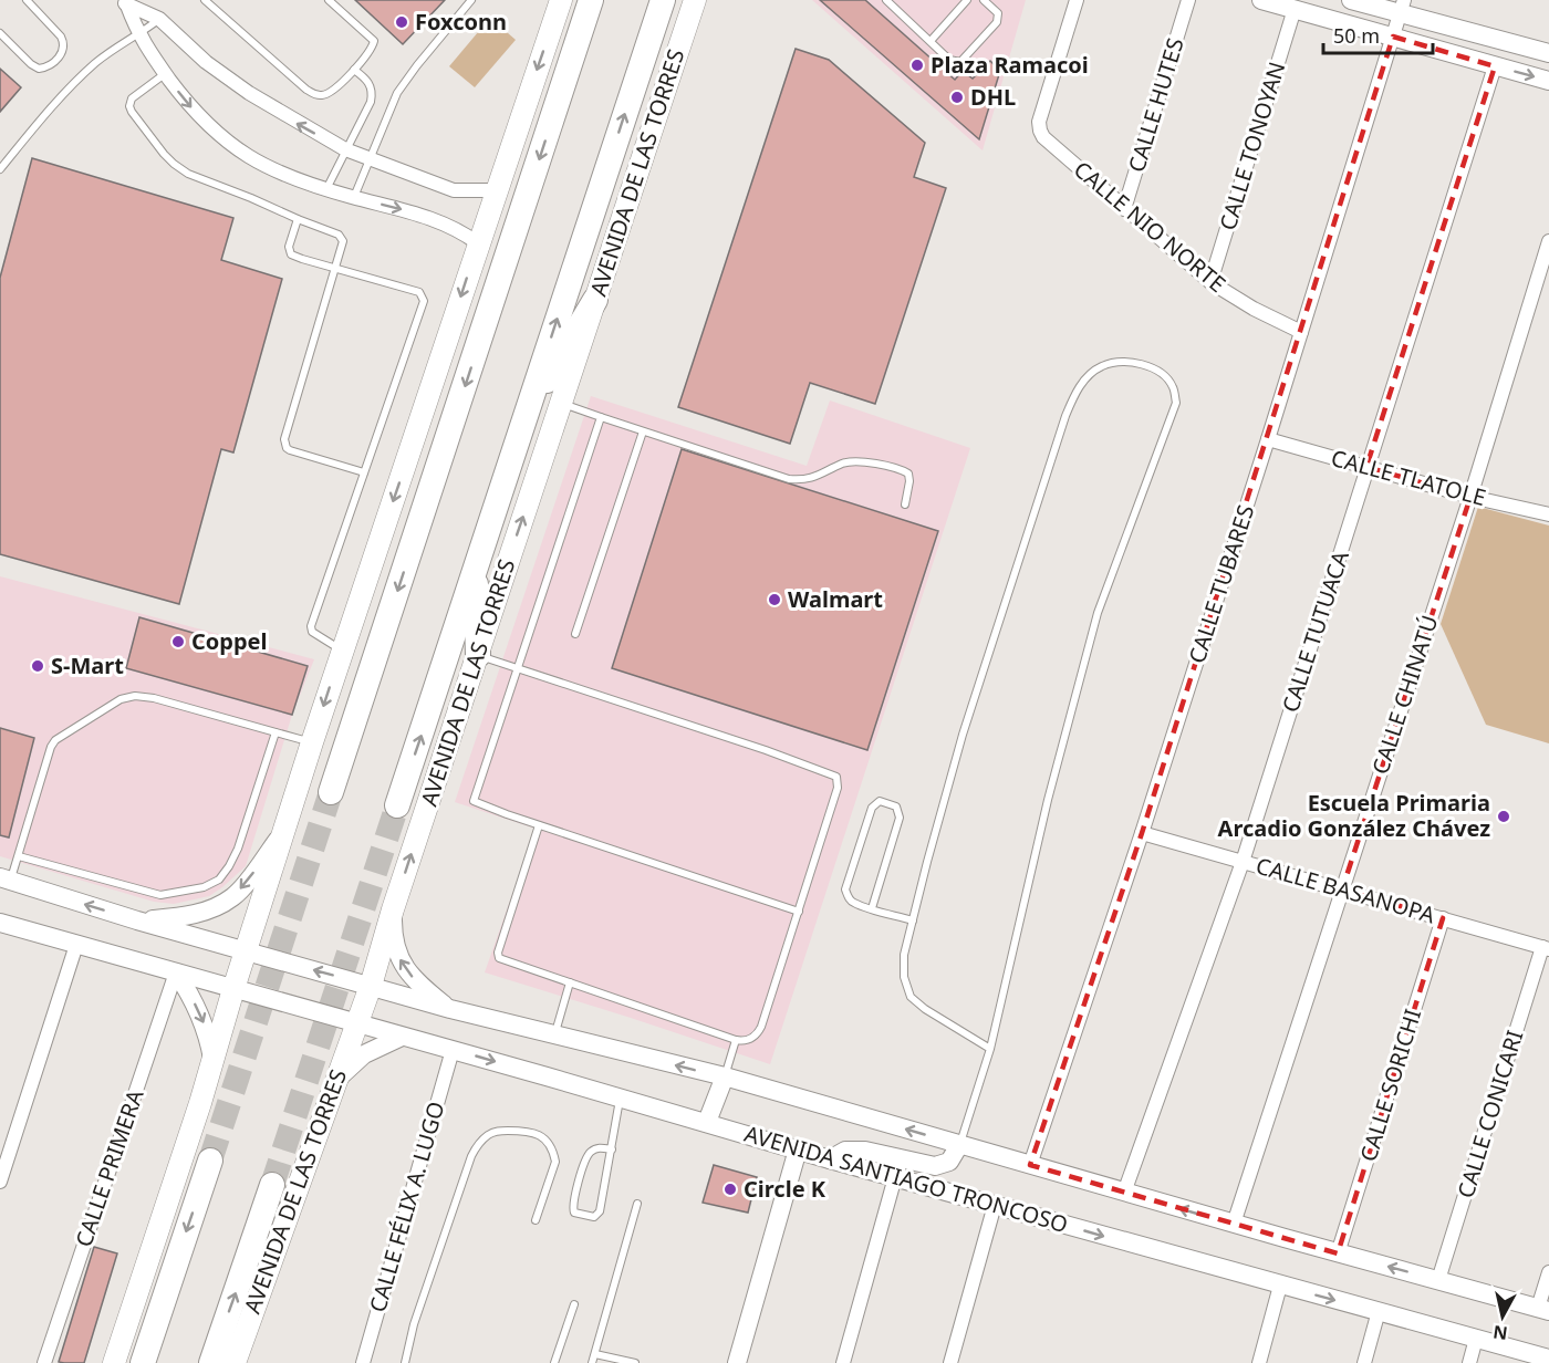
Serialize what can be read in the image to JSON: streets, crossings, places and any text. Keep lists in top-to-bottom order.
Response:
{
  "streets": {
    "highway": ["AVENIDA DE LAS TORRES"],
    "main road": ["AVENIDA SANTIAGO TRONCOSO"],
    "street": [
      "CALLE HUTES",
      "CALLE TONOYAN",
      "CALLE NIO NORTE",
      "CALLE TLATOLE",
      "CALLE TUBARES",
      "CALLE TUTUACA",
      "CALLE CHINATÚ",
      "CALLE BASANOPA",
      "CALLE SORICHI",
      "CALLE CONICARI",
      "CALLE PRIMERA",
      "CALLE FÉLIX A. LUGO"
    ]
  },
  "crossings": [
    ["CALLE HUTES", "CALLE NIO NORTE"],
    ["CALLE TONOYAN", "CALLE NIO NORTE"],
    ["AVENIDA DE LAS TORRES", "AVENIDA SANTIAGO TRONCOSO"],
    ["CALLE NIO NORTE", "CALLE TUBARES"],
    ["CALLE TLATOLE", "CALLE TUBARES"],
    ["CALLE TLATOLE", "CALLE TUTUACA"],
    ["CALLE TLATOLE", "CALLE CHINATÚ"],
    ["CALLE TUBARES", "CALLE BASANOPA"],
    ["CALLE TUTUACA", "CALLE BASANOPA"],
    ["CALLE CHINATÚ", "CALLE BASANOPA"],
    ["CALLE BASANOPA", "CALLE SORICHI"],
    ["CALLE BASANOPA", "CALLE CONICARI"],
    ["CALLE PRIMERA", "AVENIDA SANTIAGO TRONCOSO"],
    ["AVENIDA SANTIAGO TRONCOSO", "CALLE FÉLIX A. LUGO"]
  ],
  "places": [
    "Foxconn",
    "Plaza Ramacoi",
    "DHL",
    "Walmart",
    "Coppel",
    "S-Mart",
    "Escuela Primaria Arcadio González Chávez",
    "Circle K"
  ],
  "scale_bar": "50 m",
  "north": "bottom"
}
